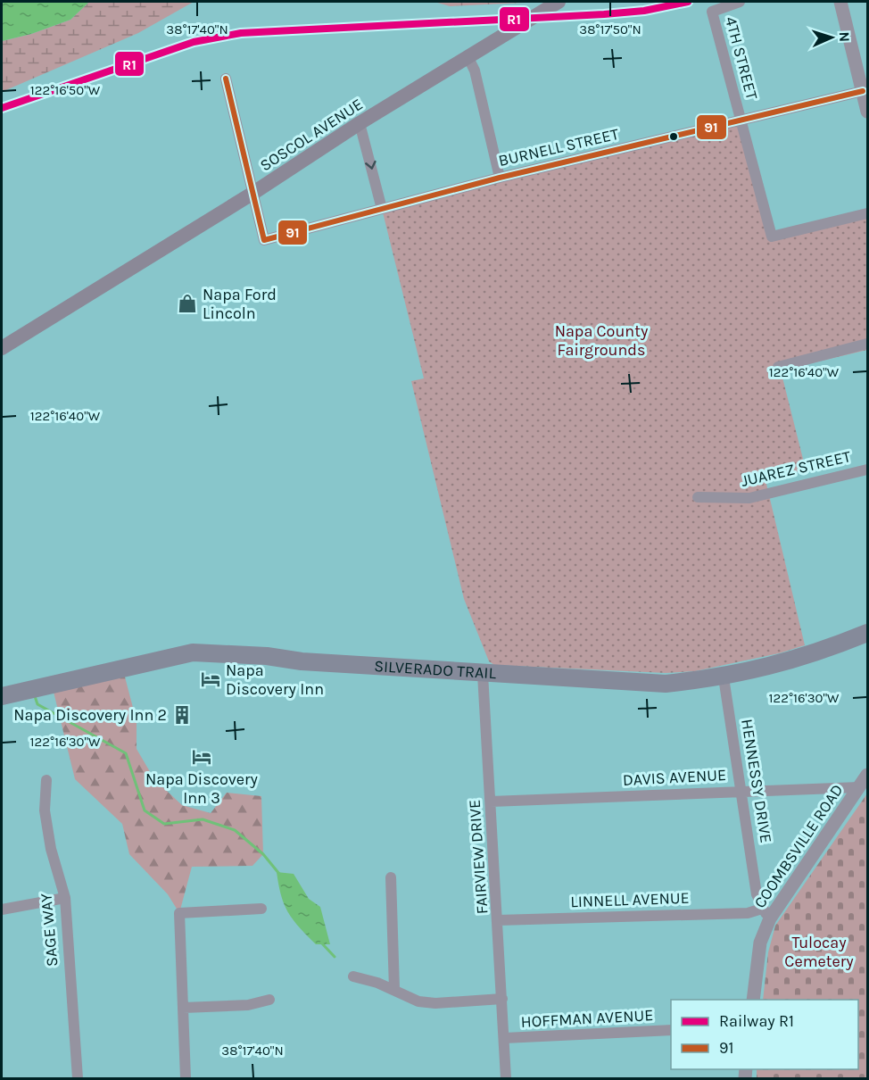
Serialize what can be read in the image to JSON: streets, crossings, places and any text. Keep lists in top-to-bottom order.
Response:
{
  "streets": {
    "main road": ["SOSCOL AVENUE", "SILVERADO TRAIL"],
    "street": [
      "4TH STREET",
      "BURNELL STREET",
      "JUAREZ STREET",
      "DAVIS AVENUE",
      "HENNESSY DRIVE",
      "COOMBSVILLE ROAD",
      "FAIRVIEW DRIVE",
      "LINNELL AVENUE",
      "SAGE WAY",
      "HOFFMAN AVENUE"
    ]
  },
  "crossings": [
    ["4TH STREET", "BURNELL STREET"],
    ["SOSCOL AVENUE", "BURNELL STREET"],
    ["SILVERADO TRAIL", "HENNESSY DRIVE"],
    ["SILVERADO TRAIL", "FAIRVIEW DRIVE"],
    ["DAVIS AVENUE", "HENNESSY DRIVE"],
    ["DAVIS AVENUE", "COOMBSVILLE ROAD"],
    ["DAVIS AVENUE", "FAIRVIEW DRIVE"],
    ["HENNESSY DRIVE", "COOMBSVILLE ROAD"],
    ["HENNESSY DRIVE", "LINNELL AVENUE"],
    ["COOMBSVILLE ROAD", "LINNELL AVENUE"],
    ["FAIRVIEW DRIVE", "LINNELL AVENUE"],
    ["FAIRVIEW DRIVE", "HOFFMAN AVENUE"]
  ],
  "parks": ["Napa County Fairgrounds", "Tulocay Cemetery"],
  "places": {
    "shop": ["Napa Ford Lincoln"],
    "hotel": ["Napa Discovery Inn", "Napa Discovery Inn 3"],
    "building": ["Napa Discovery Inn 2"]
  },
  "lines": ["rail line R1", "transit line 91"],
  "legend": ["Railway R1", "91"],
  "north": "right",
  "coordinates": [
    "38°17'40\"N",
    "38°17'50\"N",
    "122°16'50\"W",
    "122°16'40\"W",
    "122°16'30\"W"
  ]
}
